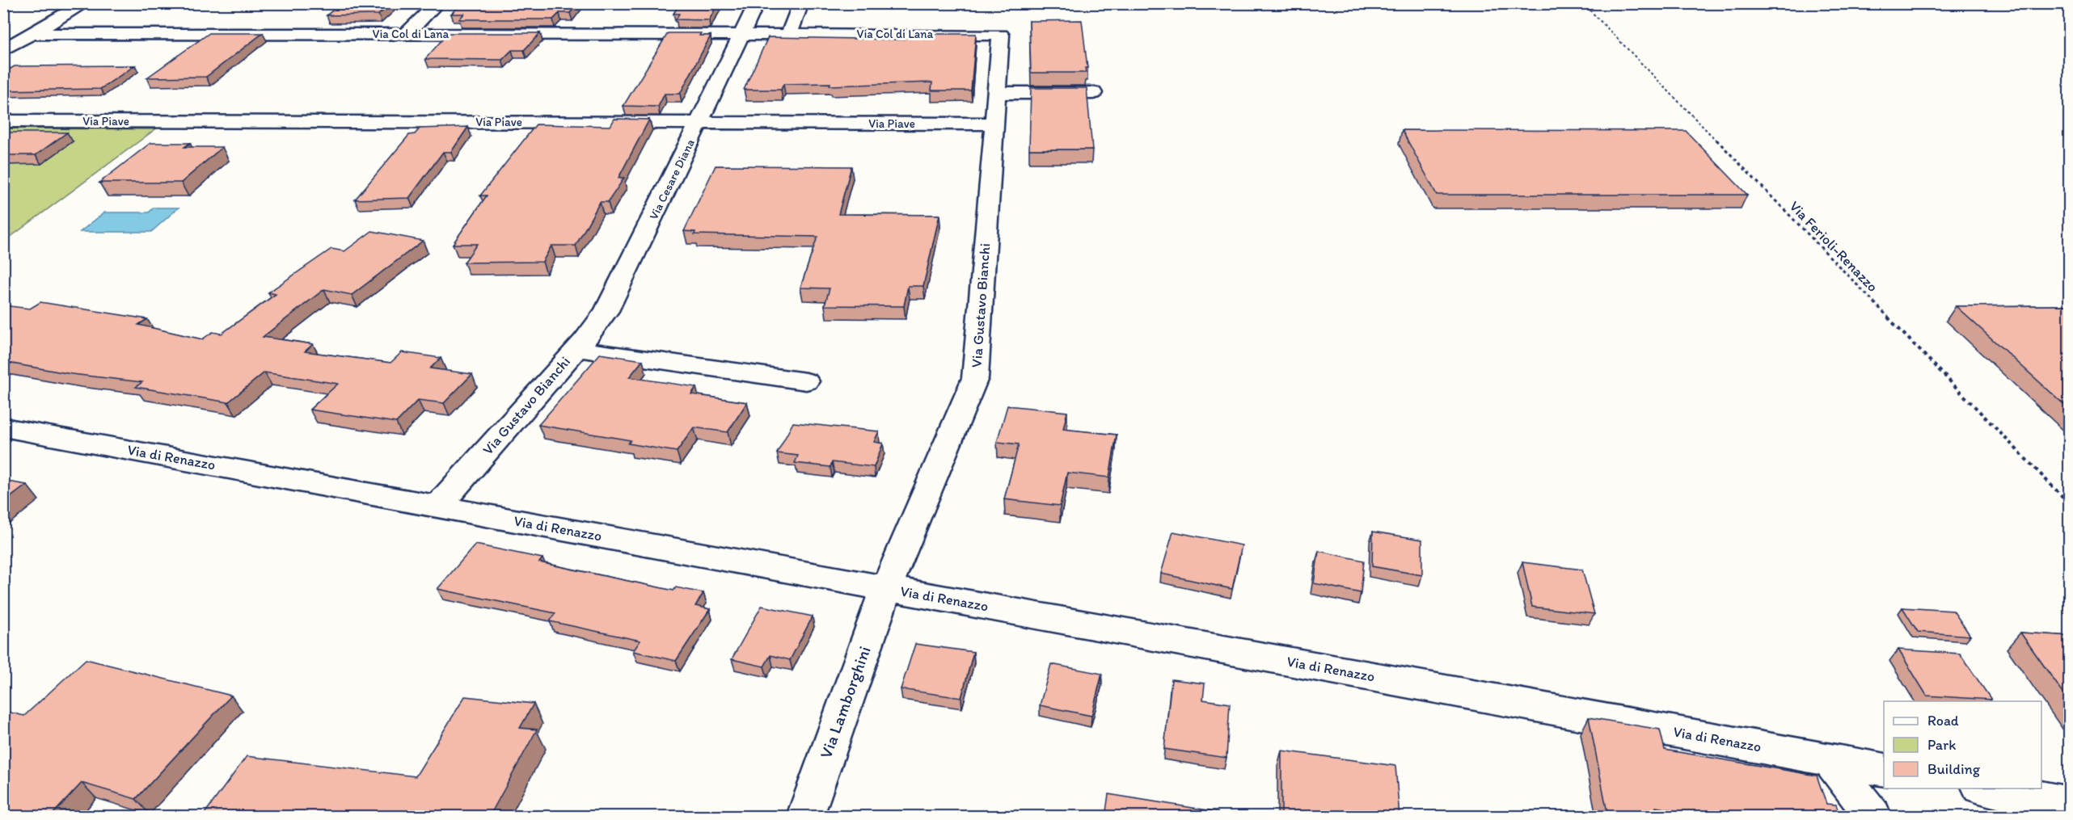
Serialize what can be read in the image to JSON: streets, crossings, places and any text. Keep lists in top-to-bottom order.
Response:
{
  "streets": {
    "street": [
      "Via Col di Lana",
      "Via Piave",
      "Via Cesare Diana",
      "Via Gustavo Bianchi",
      "Via di Renazzo",
      "Via Lamborghini"
    ],
    "path": ["Via Ferioli-Renazzo"]
  },
  "crossings": [
    ["Via Col di Lana", "Via Cesare Diana"],
    ["Via Col di Lana", "Via Gustavo Bianchi"],
    ["Via Piave", "Via Cesare Diana"],
    ["Via Piave", "Via Gustavo Bianchi"],
    ["Via Cesare Diana", "Via Gustavo Bianchi"],
    ["Via Gustavo Bianchi", "Via di Renazzo"],
    ["Via Gustavo Bianchi", "Via Lamborghini"],
    ["Via di Renazzo", "Via Lamborghini"]
  ],
  "legend": ["Road", "Park", "Building"]
}
